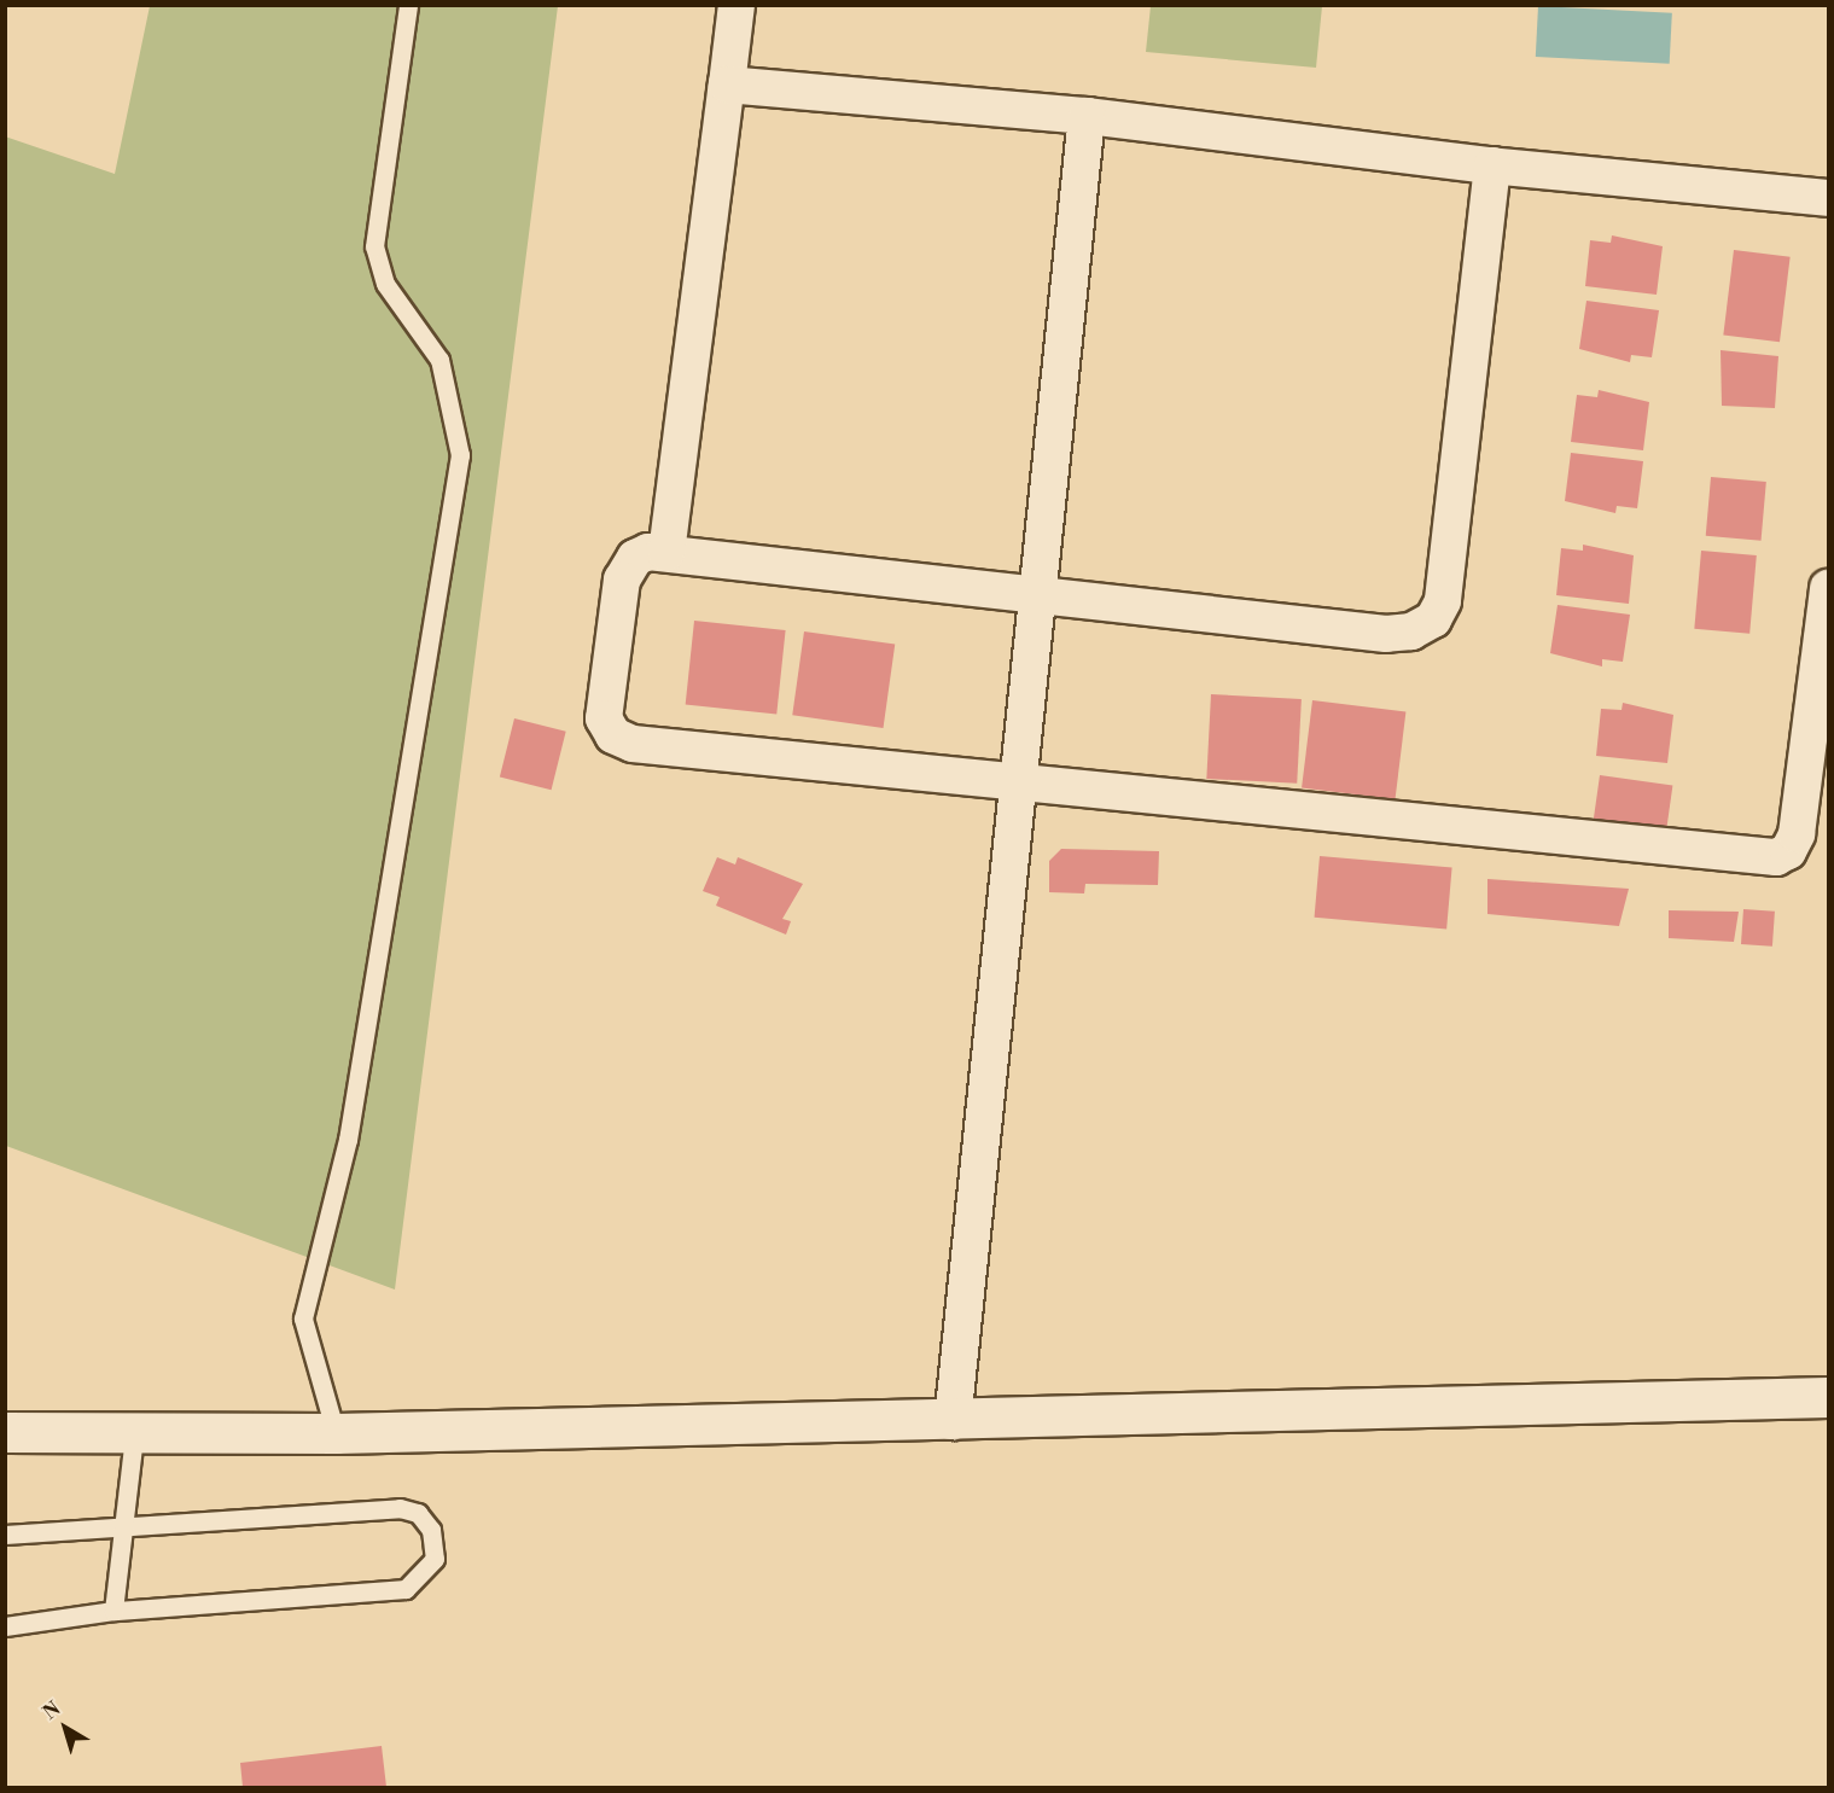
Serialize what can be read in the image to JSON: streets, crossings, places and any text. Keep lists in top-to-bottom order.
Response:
{
  "north": "top left"
}
